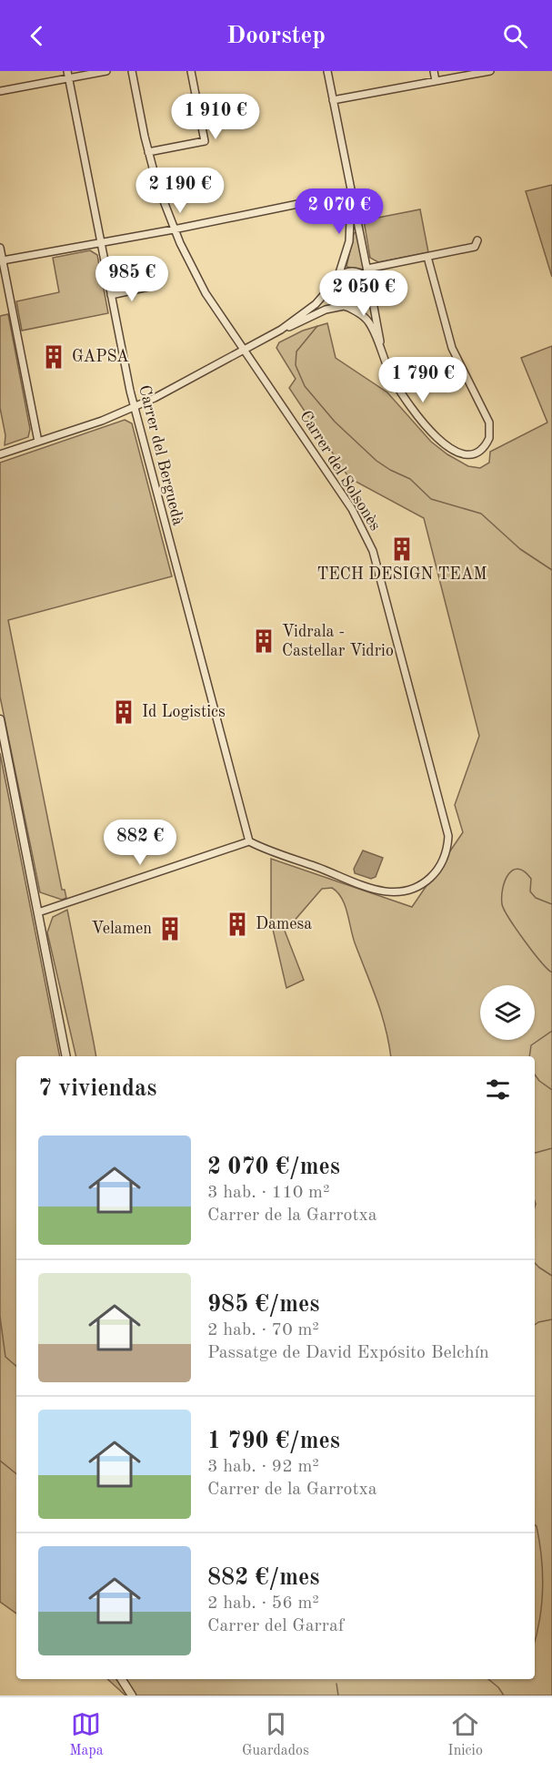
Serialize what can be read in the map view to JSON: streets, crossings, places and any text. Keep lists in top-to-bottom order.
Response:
{
  "streets": {
    "street": ["Carrer del Berguedà", "Carrer del Solsonès"]
  },
  "crossings": [
    ["Carrer del Berguedà", "Carrer del Solsonès"]
  ],
  "places": {
    "building": [
      "GAPSA",
      "TECH DESIGN TEAM",
      "Vidrala - Castellar Vidrio",
      "Id Logistics",
      "Damesa",
      "Velamen"
    ]
  },
  "page": {
    "header": "Doorstep",
    "price": [
      "1 910 €",
      "2 190 €",
      "2 070 €",
      "985 €",
      "2 050 €",
      "1 790 €",
      "882 €"
    ],
    "heading": "7 viviendas",
    "list": [
      {
        "name": "2 070 €/mes",
        "note": "3 hab. · 110 m² · Carrer de la Garrotxa"
      },
      {
        "name": "985 €/mes",
        "note": "2 hab. · 70 m² · Passatge de David Expósito Belchín"
      },
      {
        "name": "1 790 €/mes",
        "note": "3 hab. · 92 m² · Carrer de la Garrotxa"
      },
      {
        "name": "882 €/mes",
        "note": "2 hab. · 56 m² · Carrer del Garraf"
      }
    ],
    "tabs": ["Mapa", "Guardados", "Inicio"]
  }
}
